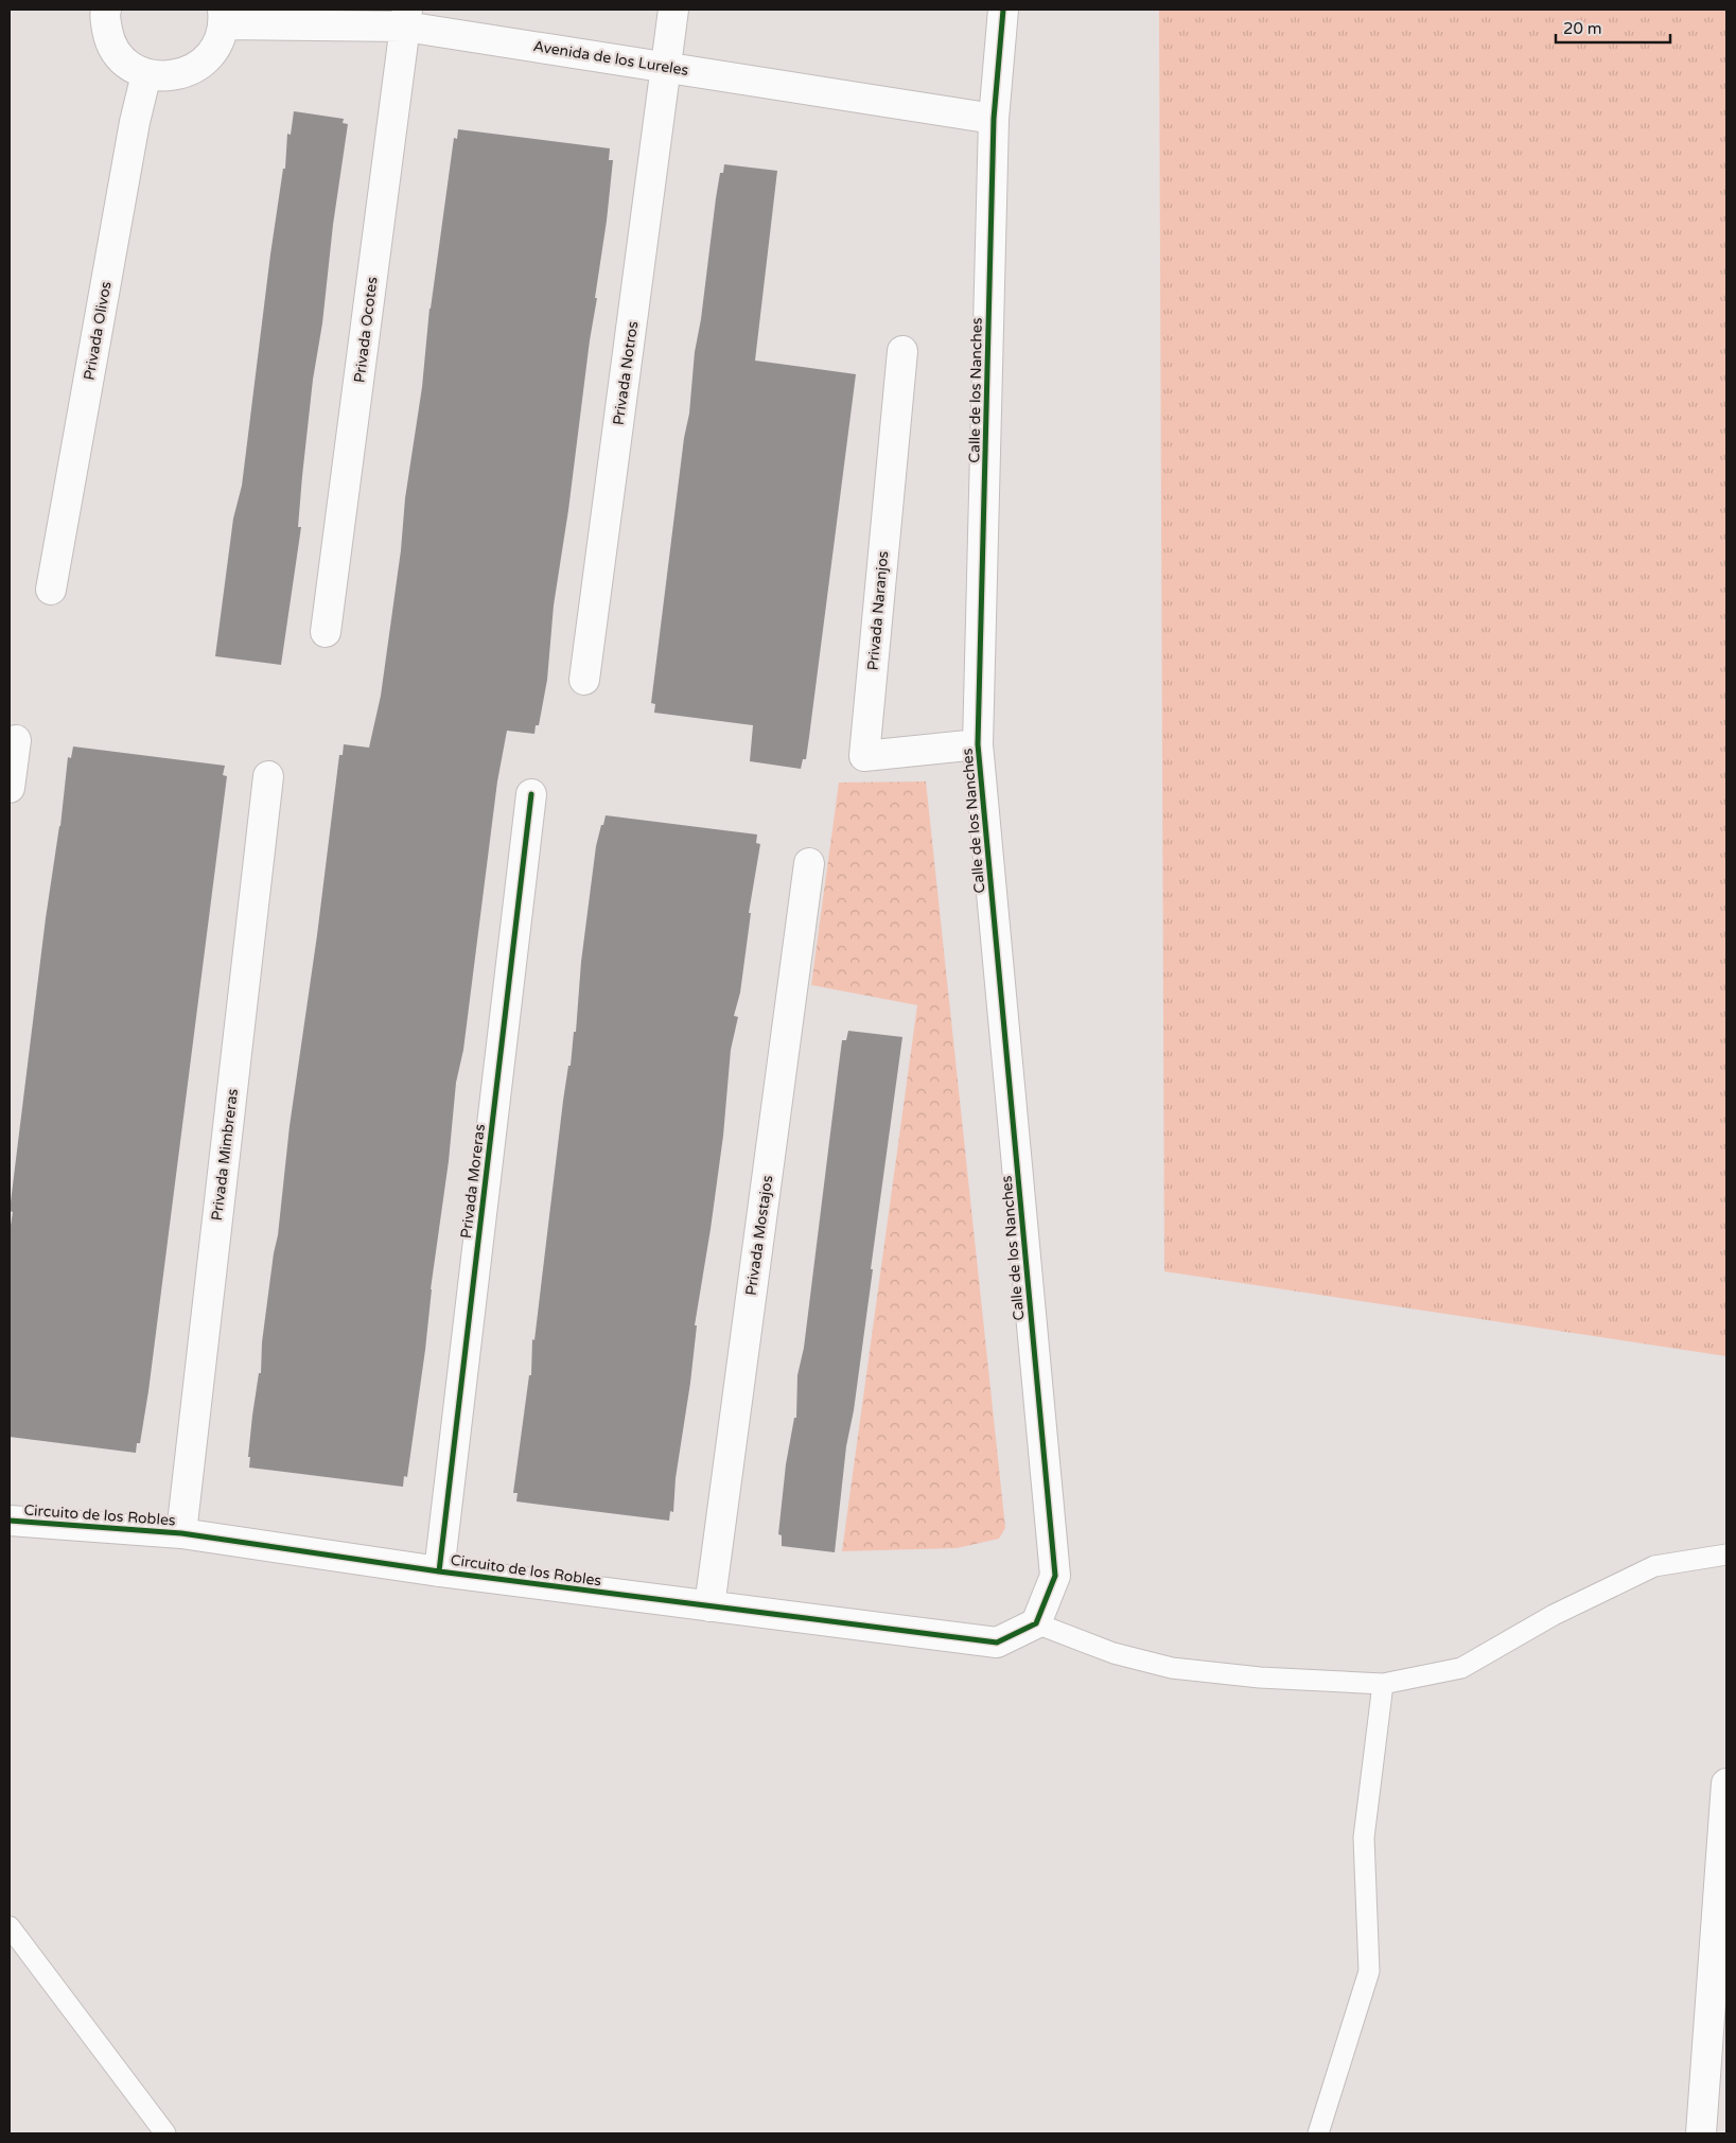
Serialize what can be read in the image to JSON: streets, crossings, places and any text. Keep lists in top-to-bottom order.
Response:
{
  "streets": {
    "street": [
      "Avenida de los Lureles",
      "Privada Ocotes",
      "Privada Olivos",
      "Privada Notros",
      "Calle de los Nanches",
      "Privada Naranjos",
      "Privada Mimbreras",
      "Privada Moreras",
      "Privada Mostajos",
      "Circuito de los Robles"
    ]
  },
  "crossings": [
    ["Avenida de los Lureles", "Privada Ocotes"],
    ["Avenida de los Lureles", "Privada Notros"],
    ["Avenida de los Lureles", "Calle de los Nanches"],
    ["Calle de los Nanches", "Privada Naranjos"],
    ["Calle de los Nanches", "Circuito de los Robles"],
    ["Privada Mimbreras", "Circuito de los Robles"],
    ["Privada Moreras", "Circuito de los Robles"],
    ["Privada Mostajos", "Circuito de los Robles"]
  ],
  "scale_bar": "20 m"
}
